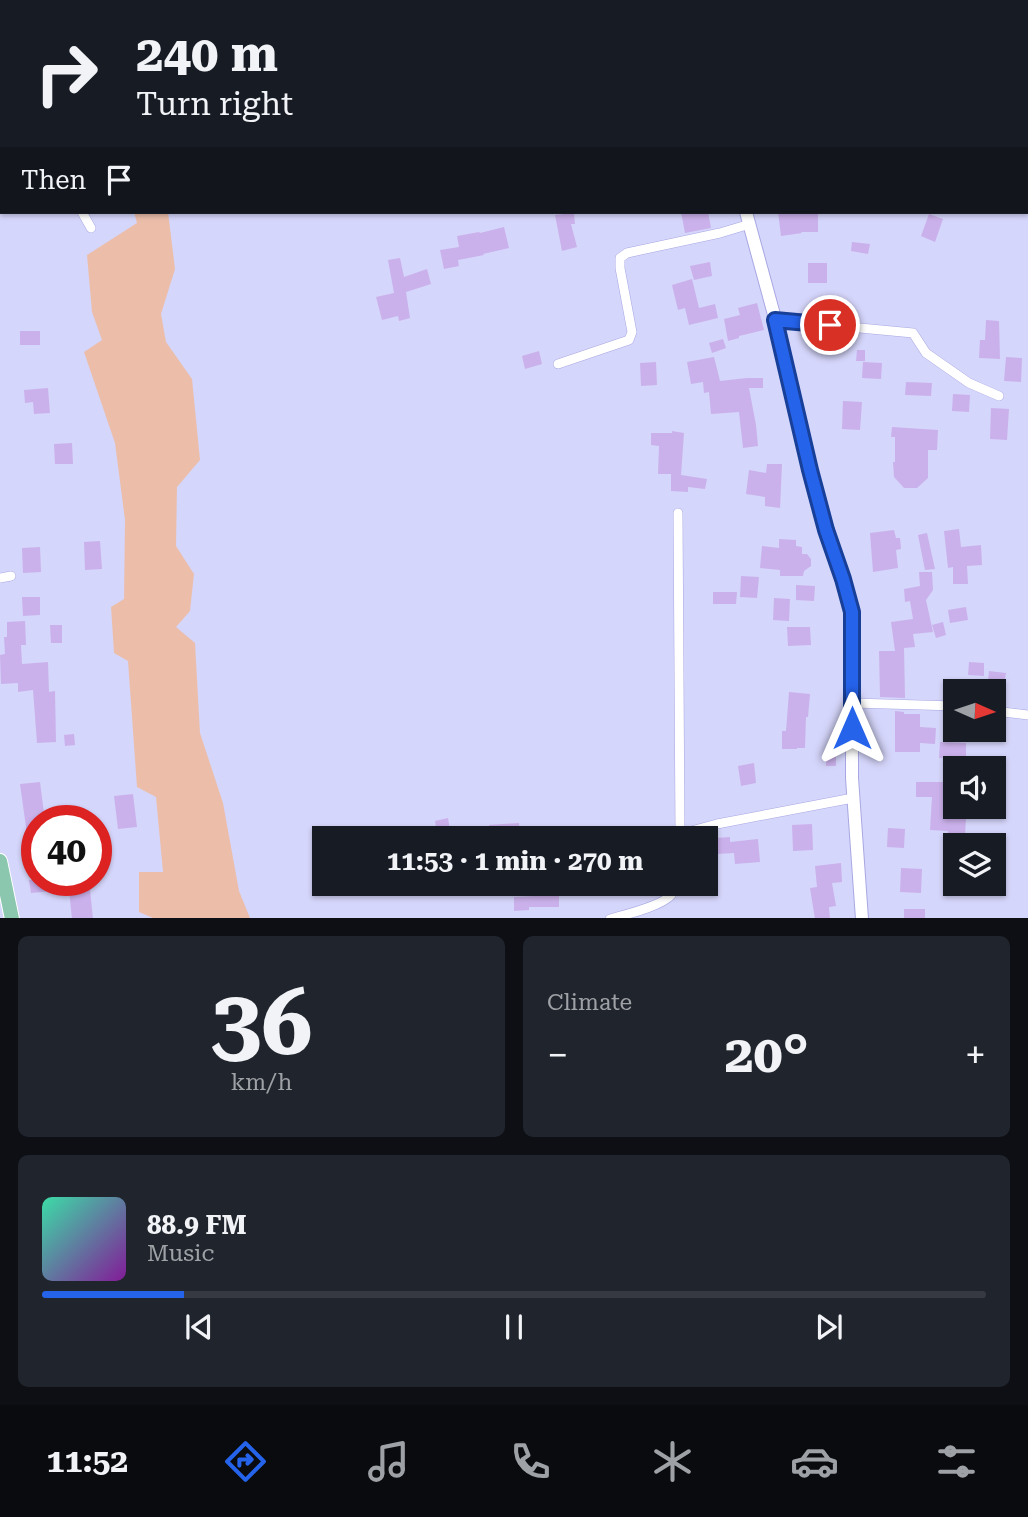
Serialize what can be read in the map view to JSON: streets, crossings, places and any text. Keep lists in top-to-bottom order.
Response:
{
  "north": "right",
  "page": {
    "turn": ["240 m", "Turn right"],
    "then": "Then",
    "limit": "40",
    "trip": "11:53 · 1 min · 270 m",
    "tile": [
      ["36", "km/h"],
      "Climate"
    ],
    "heat": ["−", "20°", "+"],
    "song": ["88.9 FM", "Music"],
    "tabs": "11:52"
  }
}
